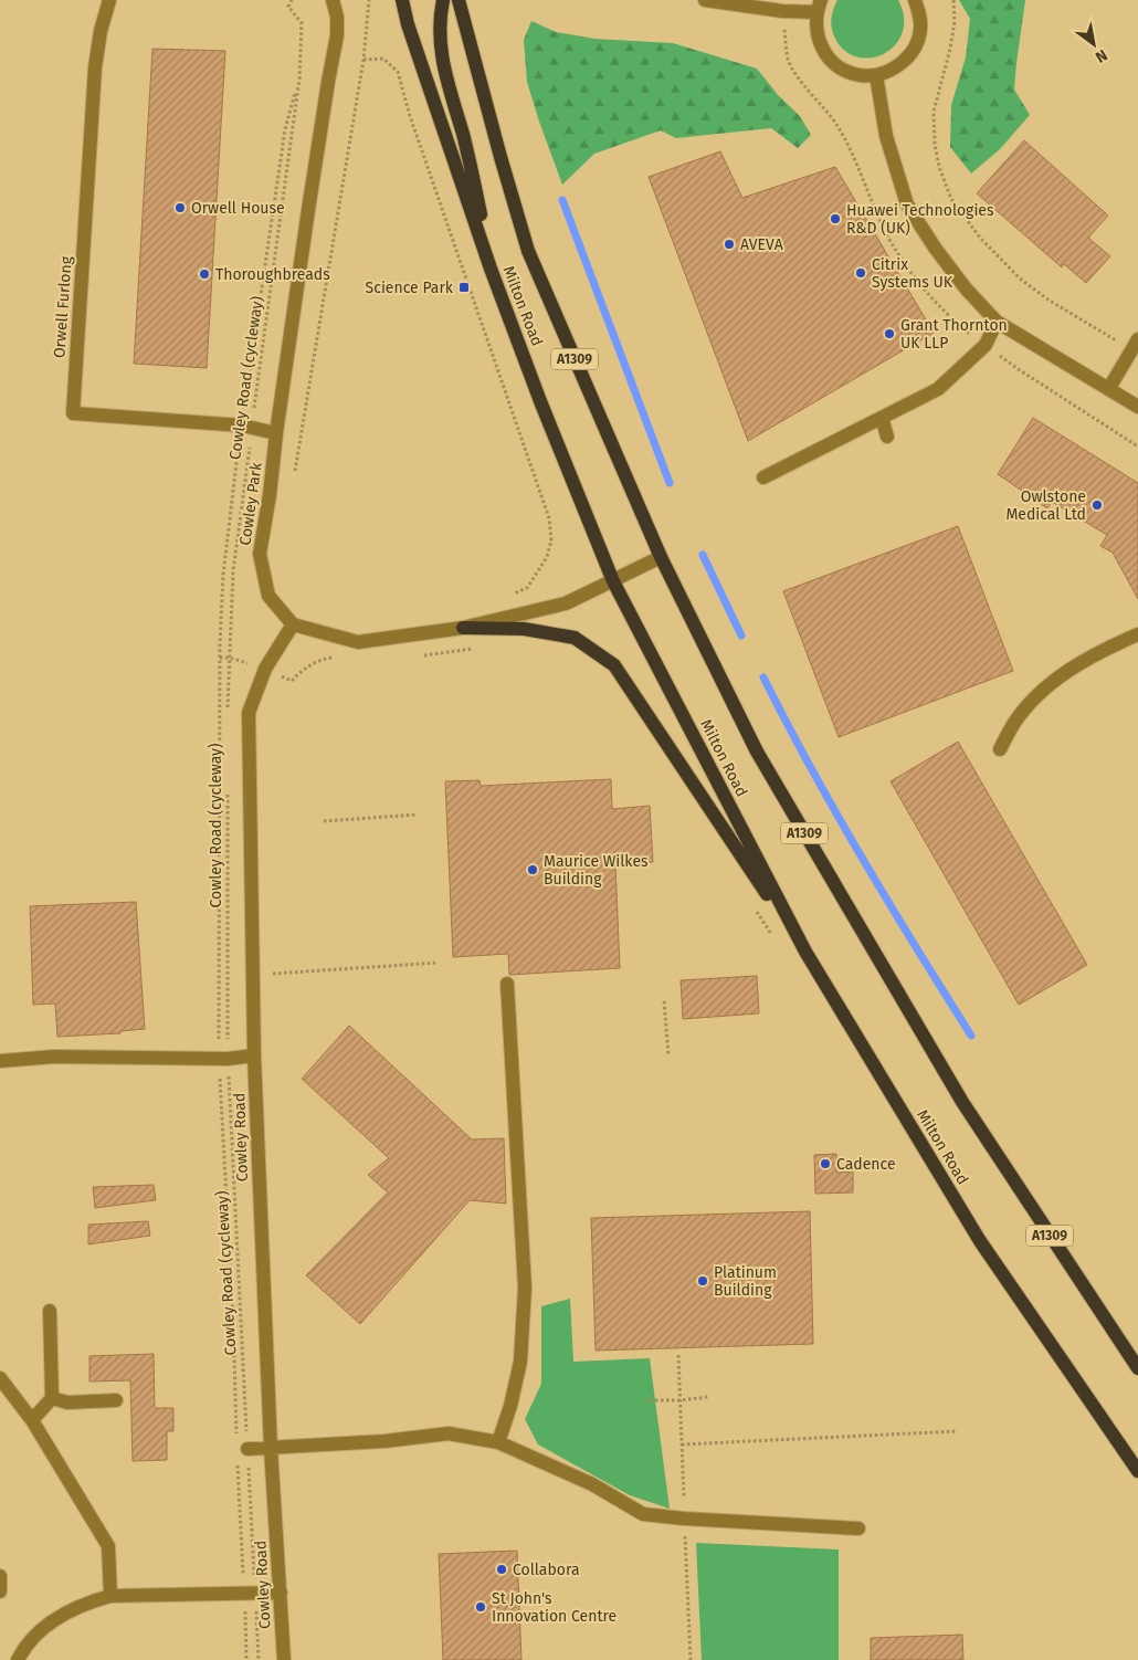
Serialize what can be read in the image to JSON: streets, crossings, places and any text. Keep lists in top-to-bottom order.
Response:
{
  "streets": {
    "main road": ["Milton Road", "A1309"],
    "street": ["Orwell Furlong", "Cowley Park", "Cowley Road"],
    "path": ["Cowley Road (cycleway)"]
  },
  "crossings": [
    ["Milton Road", "A1309"],
    ["Orwell Furlong", "Cowley Road (cycleway)"],
    ["Orwell Furlong", "Cowley Park"],
    ["Cowley Park", "Cowley Road"]
  ],
  "places": {
    "other": [
      "Orwell House",
      "Huawei Technologies R&D (UK)",
      "AVEVA",
      "Citrix Systems UK",
      "Thoroughbreads",
      "Grant Thornton UK LLP",
      "Owlstone Medical Ltd",
      "Maurice Wilkes Building",
      "Cadence",
      "Platinum Building",
      "Collabora",
      "St John's Innovation Centre"
    ],
    "transit": ["Science Park"]
  },
  "north": "bottom right"
}
